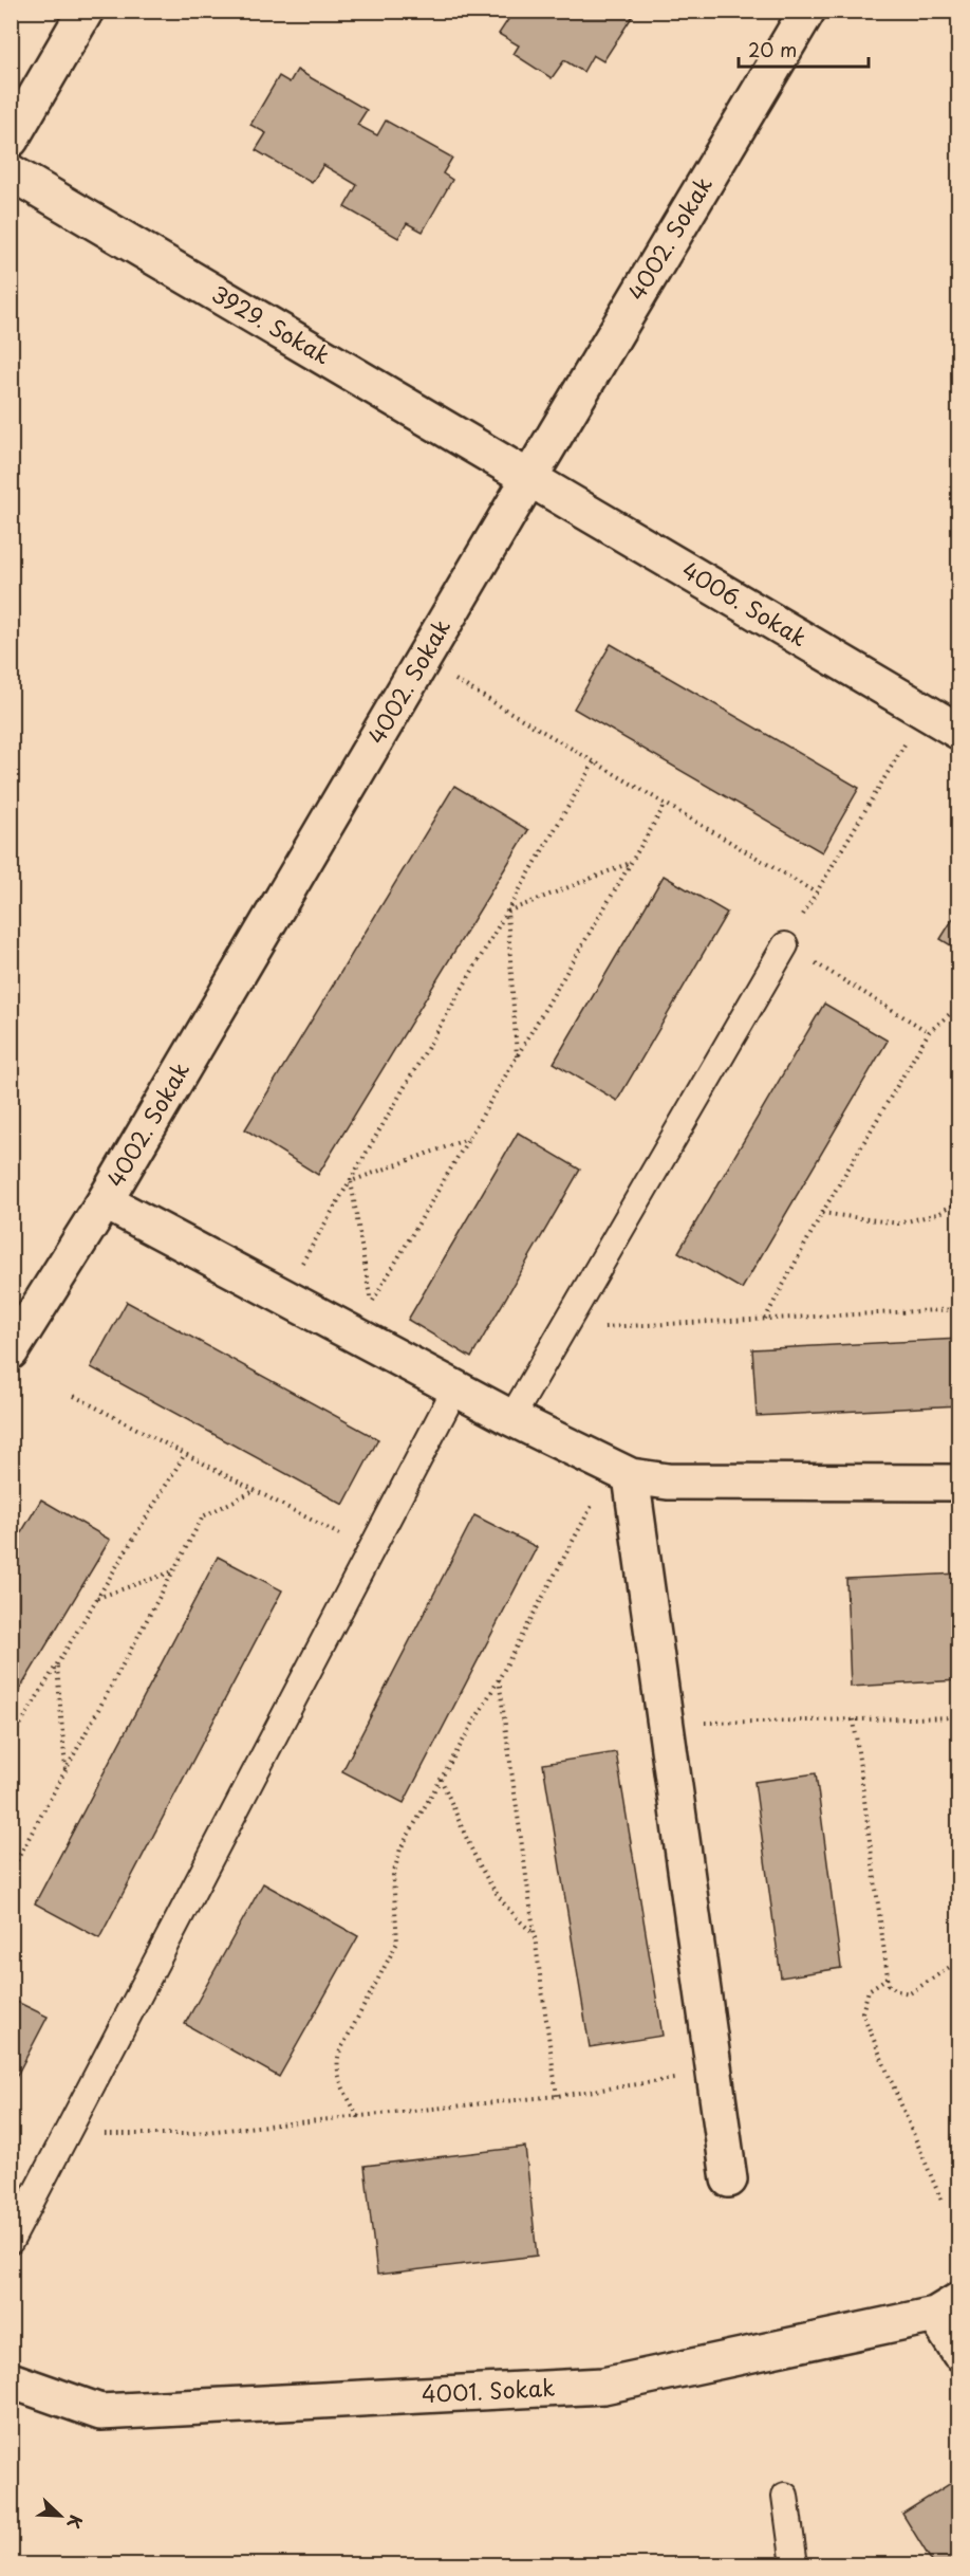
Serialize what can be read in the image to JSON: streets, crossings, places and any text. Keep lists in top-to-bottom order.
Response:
{
  "streets": {
    "street": [
      "4002. Sokak",
      "3929. Sokak",
      "4006. Sokak",
      "4001. Sokak"
    ]
  },
  "crossings": [
    ["4002. Sokak", "3929. Sokak"],
    ["4002. Sokak", "4006. Sokak"],
    ["3929. Sokak", "4006. Sokak"]
  ],
  "scale_bar": "20 m",
  "north": "bottom right"
}
